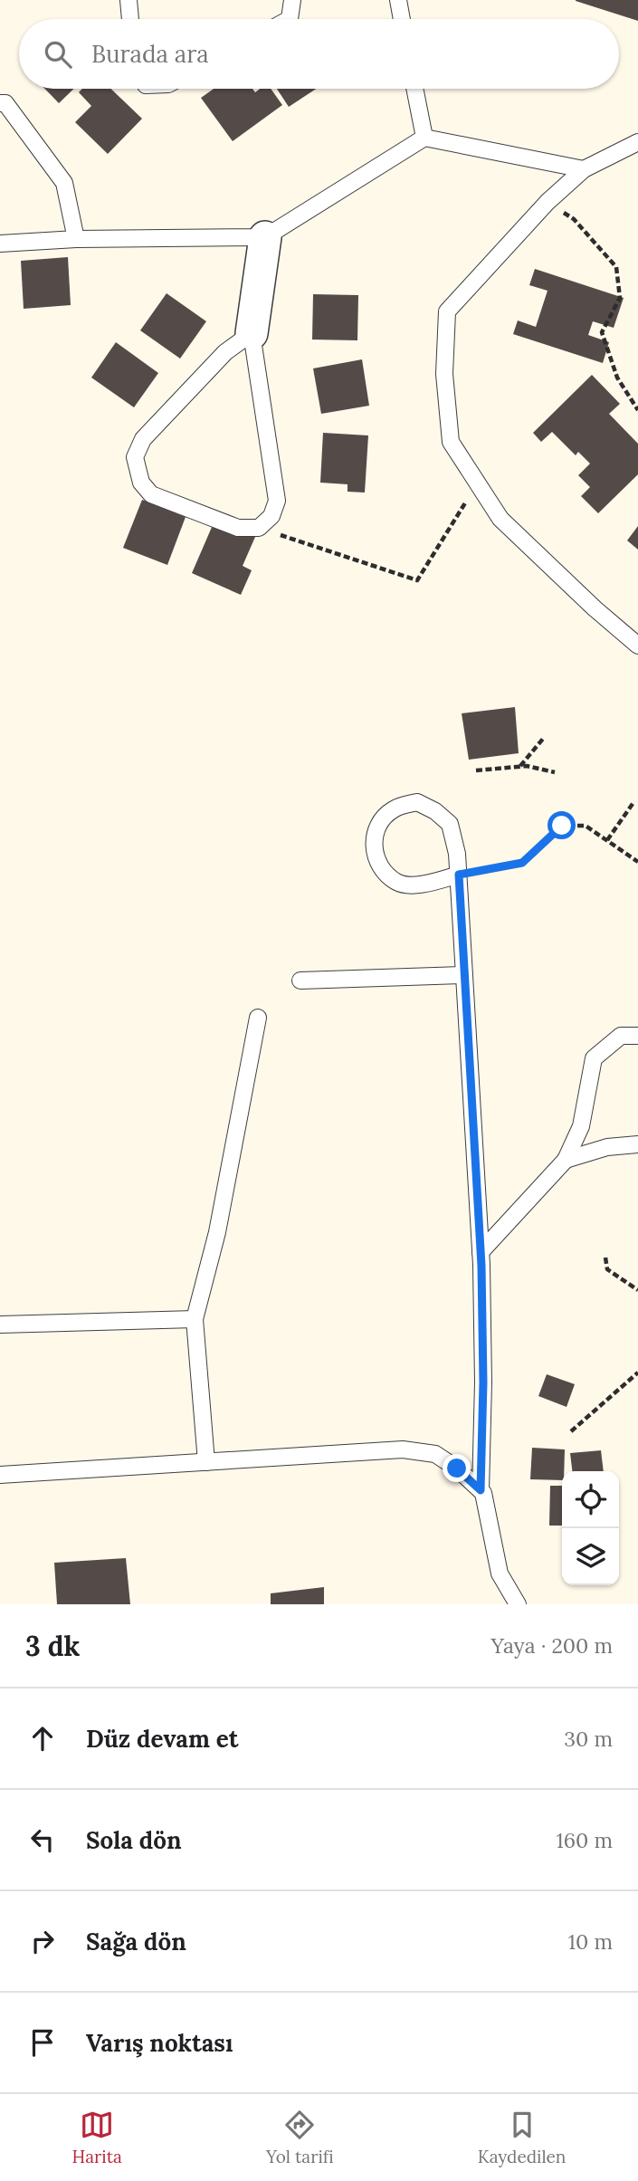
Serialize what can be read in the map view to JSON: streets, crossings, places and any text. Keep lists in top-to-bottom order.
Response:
{
  "page": {
    "search": "Burada ara",
    "heading": ["3 dk", "Yaya · 200 m"],
    "list": [
      ["Düz devam et", "30 m"],
      ["Sola dön", "160 m"],
      ["Sağa dön", "10 m"],
      "Varış noktası"
    ],
    "nav": ["Harita", "Yol tarifi", "Kaydedilen"]
  }
}
